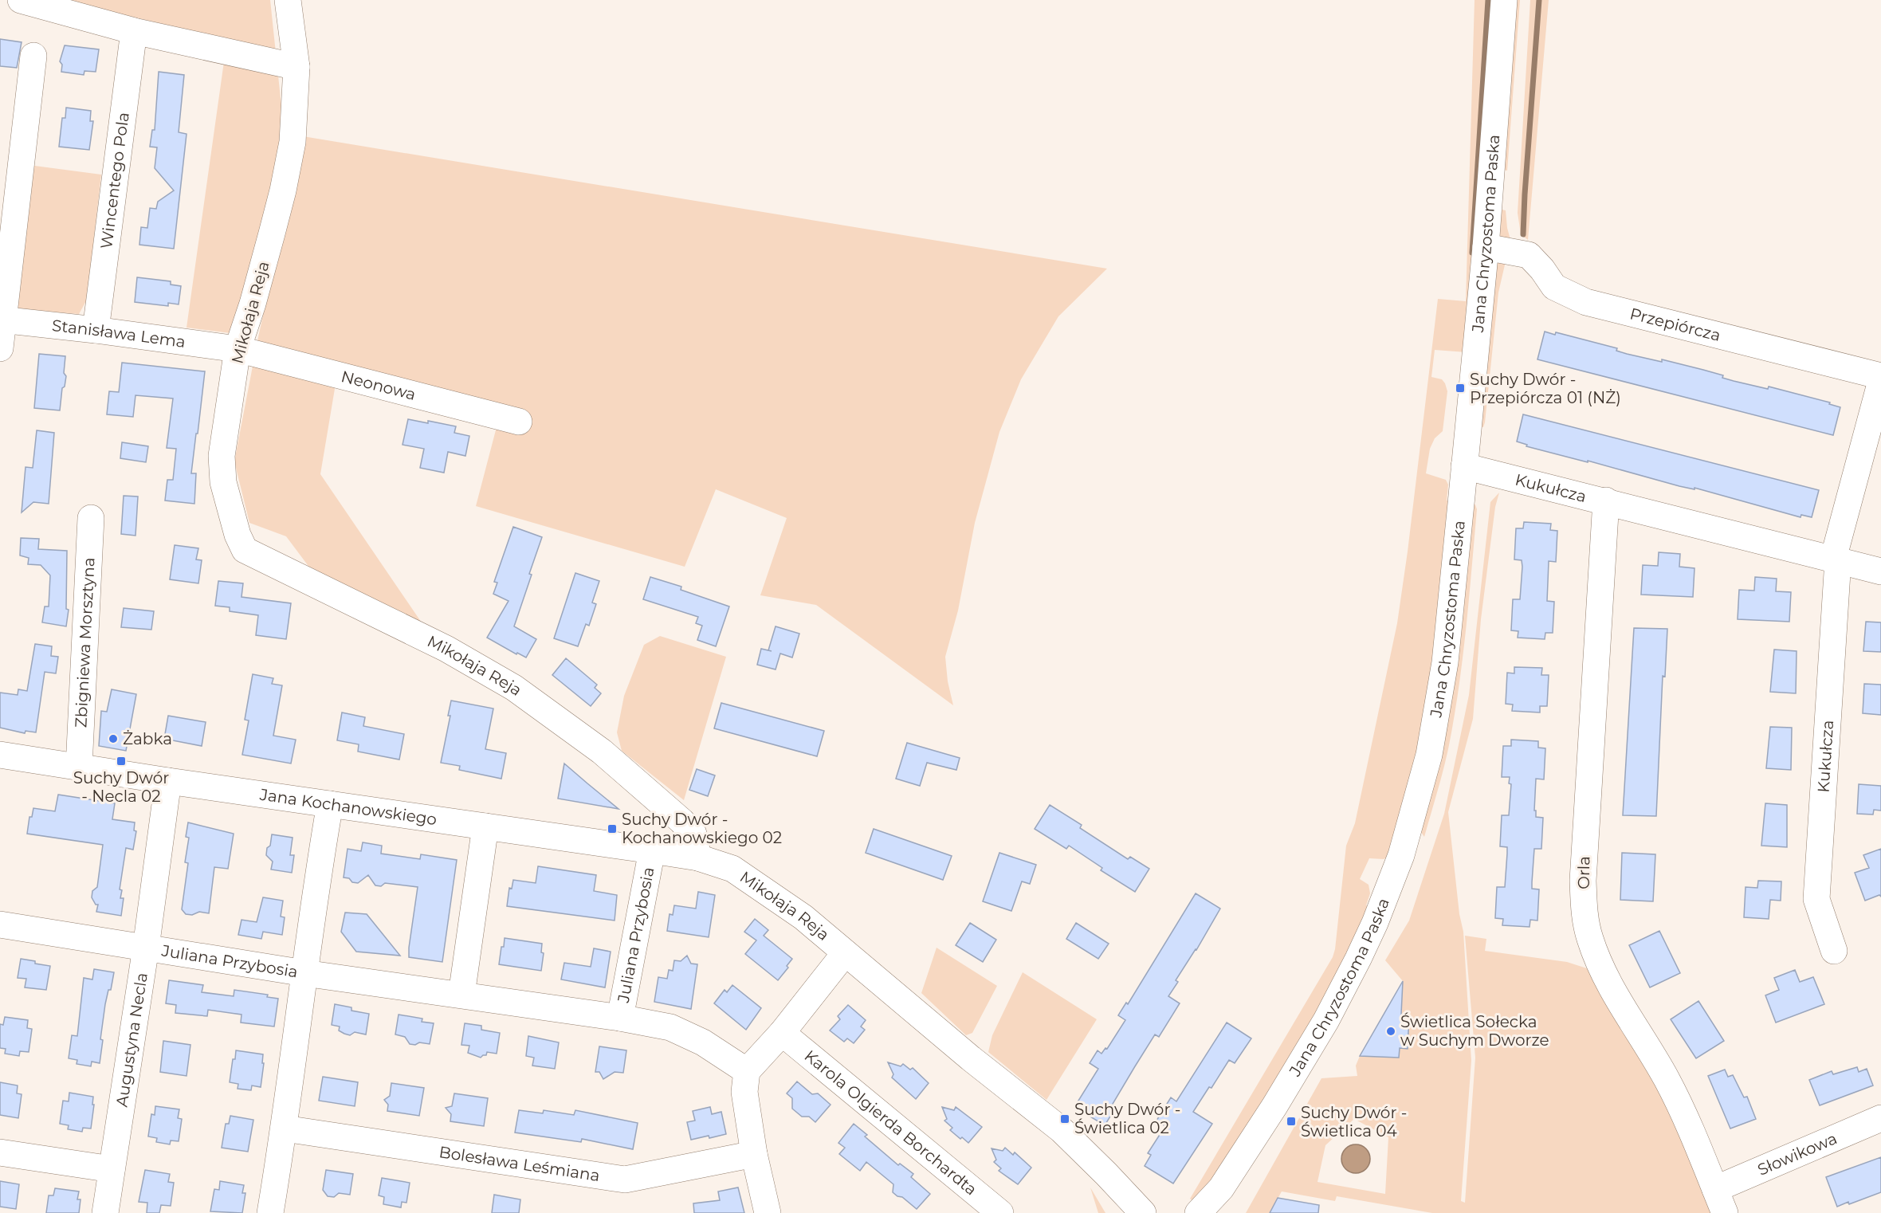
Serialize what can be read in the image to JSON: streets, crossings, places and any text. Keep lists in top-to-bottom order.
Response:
{
  "streets": {
    "street": [
      "Wincentego Pola",
      "Jana Chryzostoma Paska",
      "Mikołaja Reja",
      "Przepiórcza",
      "Stanisława Lema",
      "Neonowa",
      "Kukułcza",
      "Zbigniewa Morsztyna",
      "Jana Kochanowskiego",
      "Orla",
      "Juliana Przybosia",
      "Augustyna Necla",
      "Karola Olgierda Borchardta",
      "Słowikowa",
      "Bolesława Leśmiana"
    ]
  },
  "crossings": [
    ["Wincentego Pola", "Stanisława Lema"],
    ["Jana Chryzostoma Paska", "Przepiórcza"],
    ["Jana Chryzostoma Paska", "Kukułcza"],
    ["Mikołaja Reja", "Stanisława Lema"],
    ["Mikołaja Reja", "Neonowa"],
    ["Mikołaja Reja", "Jana Kochanowskiego"],
    ["Stanisława Lema", "Neonowa"],
    ["Kukułcza", "Orla"],
    ["Zbigniewa Morsztyna", "Jana Kochanowskiego"],
    ["Jana Kochanowskiego", "Juliana Przybosia"],
    ["Jana Kochanowskiego", "Augustyna Necla"],
    ["Orla", "Słowikowa"],
    ["Juliana Przybosia", "Augustyna Necla"]
  ],
  "places": {
    "transit": [
      "Suchy Dwór - Przepiórcza 01 (NŻ)",
      "Suchy Dwór - Necla 02",
      "Suchy Dwór - Kochanowskiego 02",
      "Suchy Dwór - Świetlica 02",
      "Suchy Dwór - Świetlica 04"
    ],
    "other": ["Żabka", "Świetlica Sołecka w Suchym Dworze"]
  }
}
